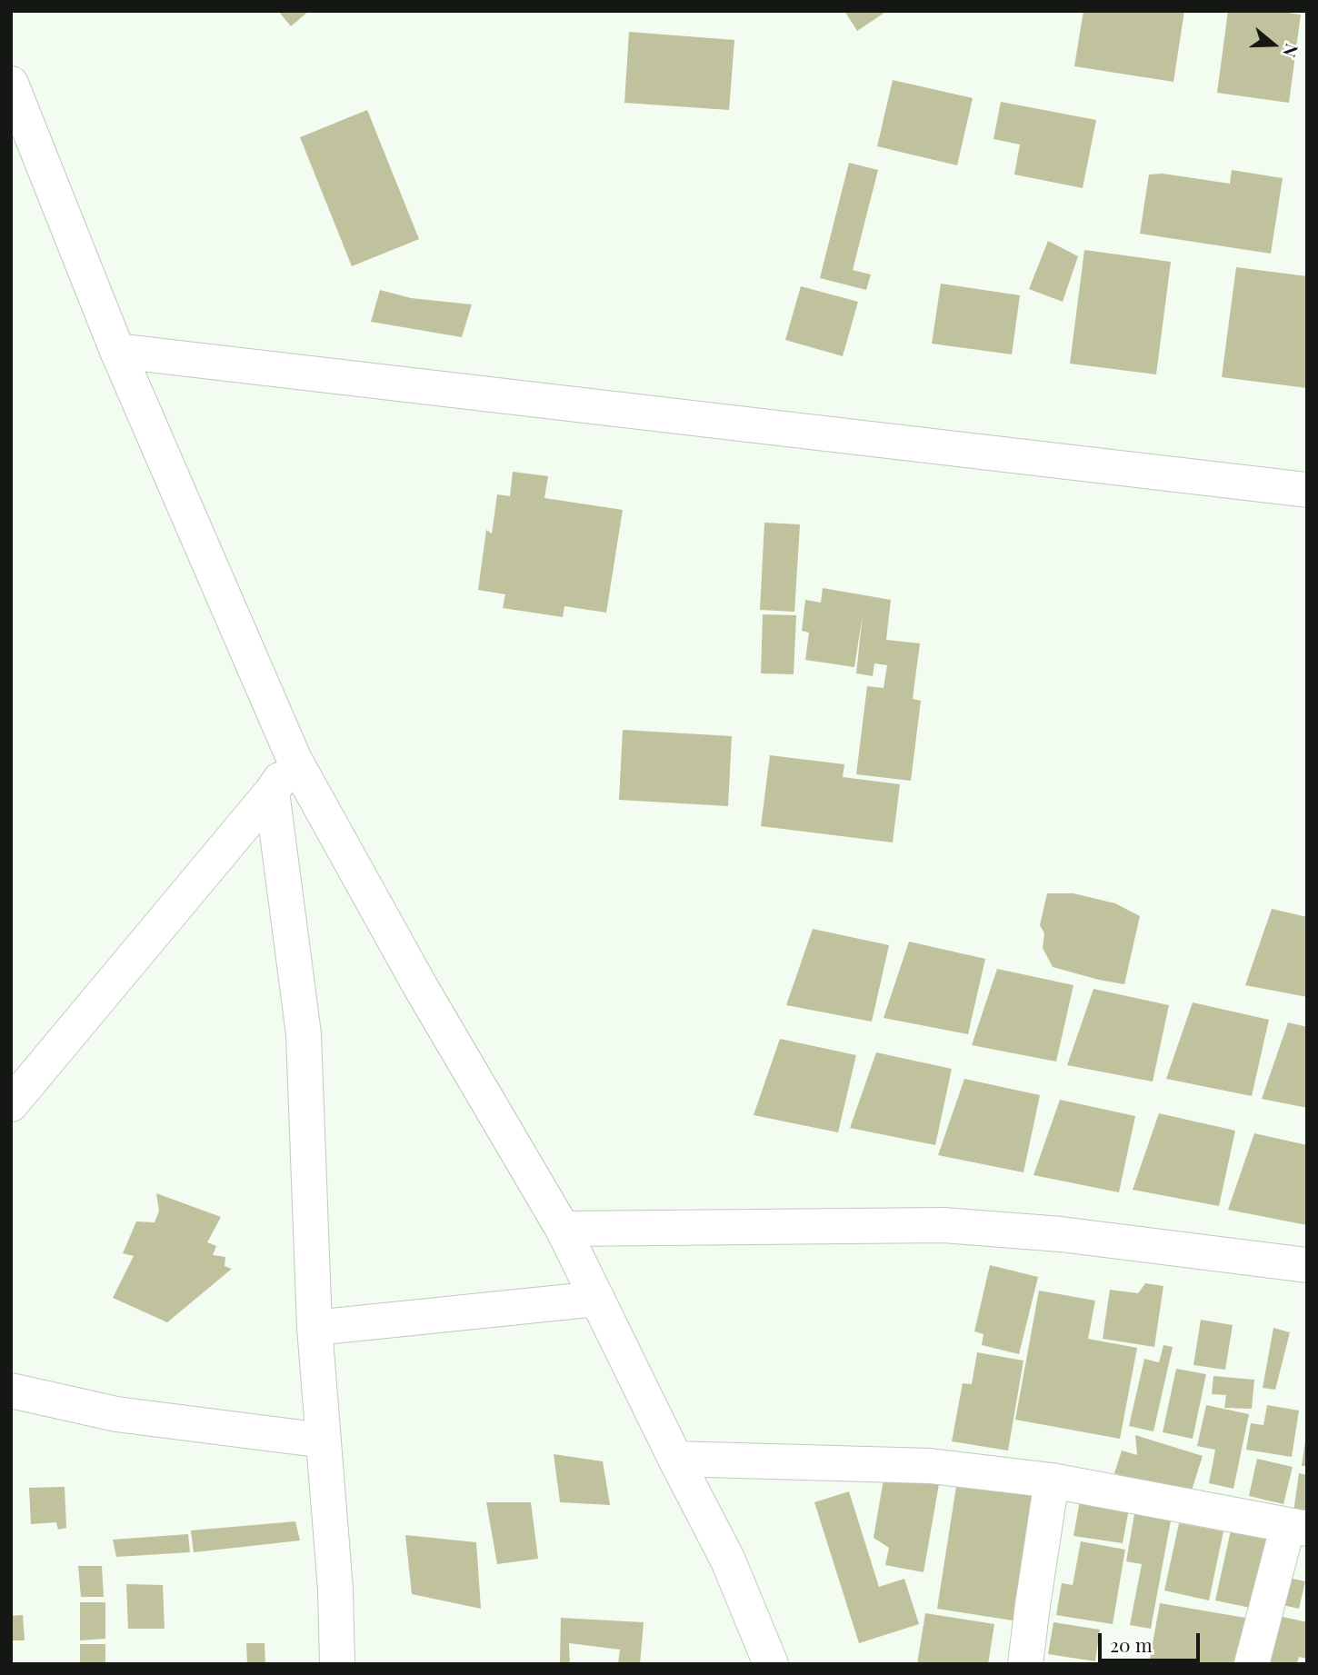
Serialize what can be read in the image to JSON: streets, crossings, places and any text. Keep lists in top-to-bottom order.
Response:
{
  "scale_bar": "20 m",
  "north": "right"
}
